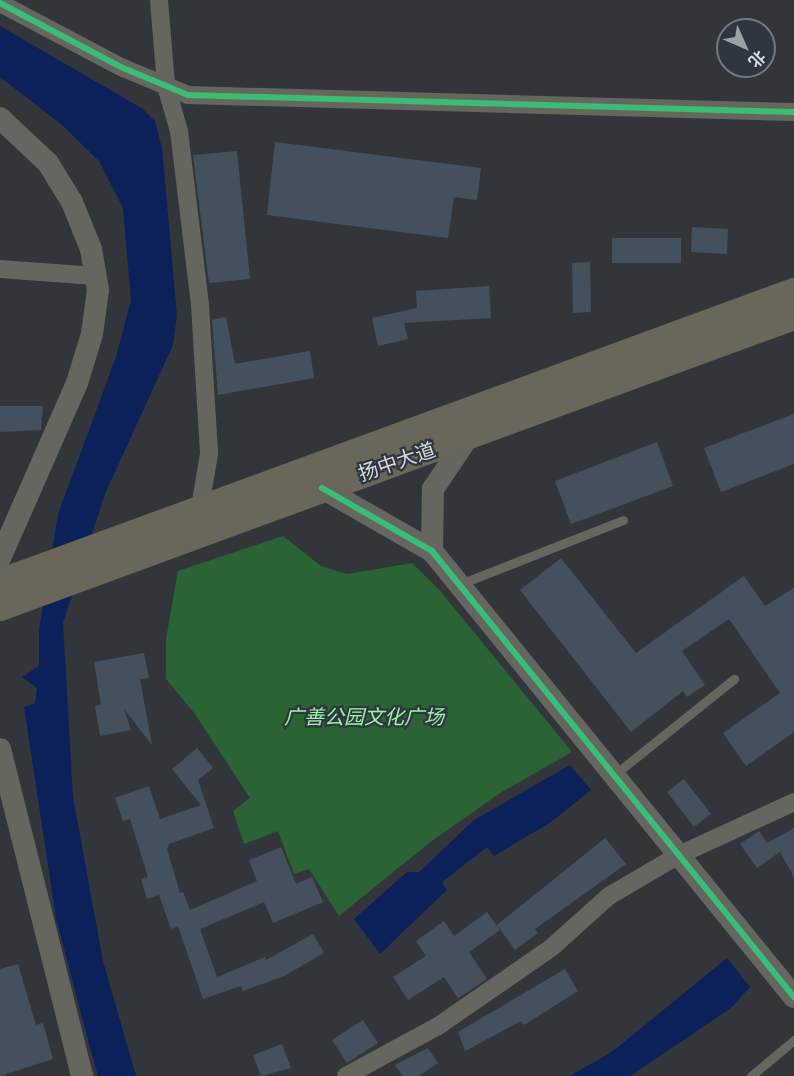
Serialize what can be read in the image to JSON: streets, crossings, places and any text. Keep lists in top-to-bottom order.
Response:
{
  "streets": {
    "main road": ["扬中大道"]
  },
  "parks": ["广善公园文化广场"],
  "north": "bottom right"
}
